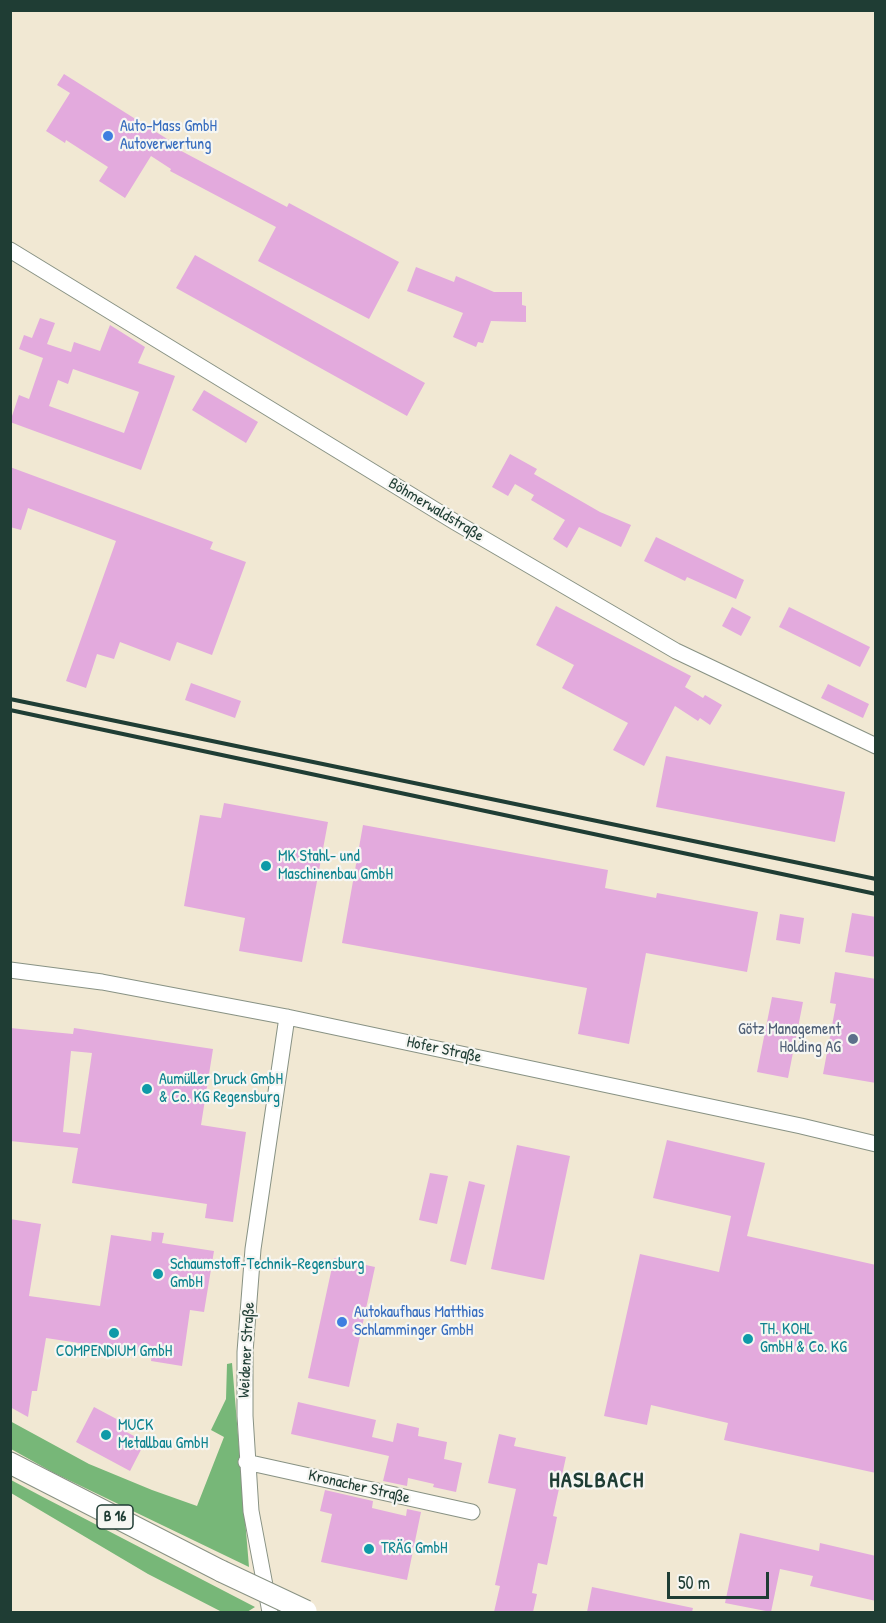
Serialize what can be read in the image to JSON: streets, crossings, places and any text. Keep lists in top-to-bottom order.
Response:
{
  "streets": {
    "highway": ["B 16"],
    "street": [
      "Böhmerwaldstraße",
      "Hofer Straße",
      "Weidener Straße",
      "Kronacher Straße"
    ]
  },
  "crossings": [
    ["Hofer Straße", "Weidener Straße"],
    ["Weidener Straße", "Kronacher Straße"]
  ],
  "districts": ["HASLBACH"],
  "places": [
    "Auto-Mass GmbH Autoverwertung",
    "MK Stahl- und Maschinenbau GmbH",
    "Götz Management Holding AG",
    "Aumüller Druck GmbH & Co. KG Regensburg",
    "Schaumstoff-Technik-Regensburg GmbH",
    "Autokaufhaus Matthias Schlamminger GmbH",
    "COMPENDIUM GmbH",
    "TH. KOHL GmbH & Co. KG",
    "MUCK Metallbau GmbH",
    "TRÄG GmbH"
  ],
  "scale_bar": "50 m"
}
